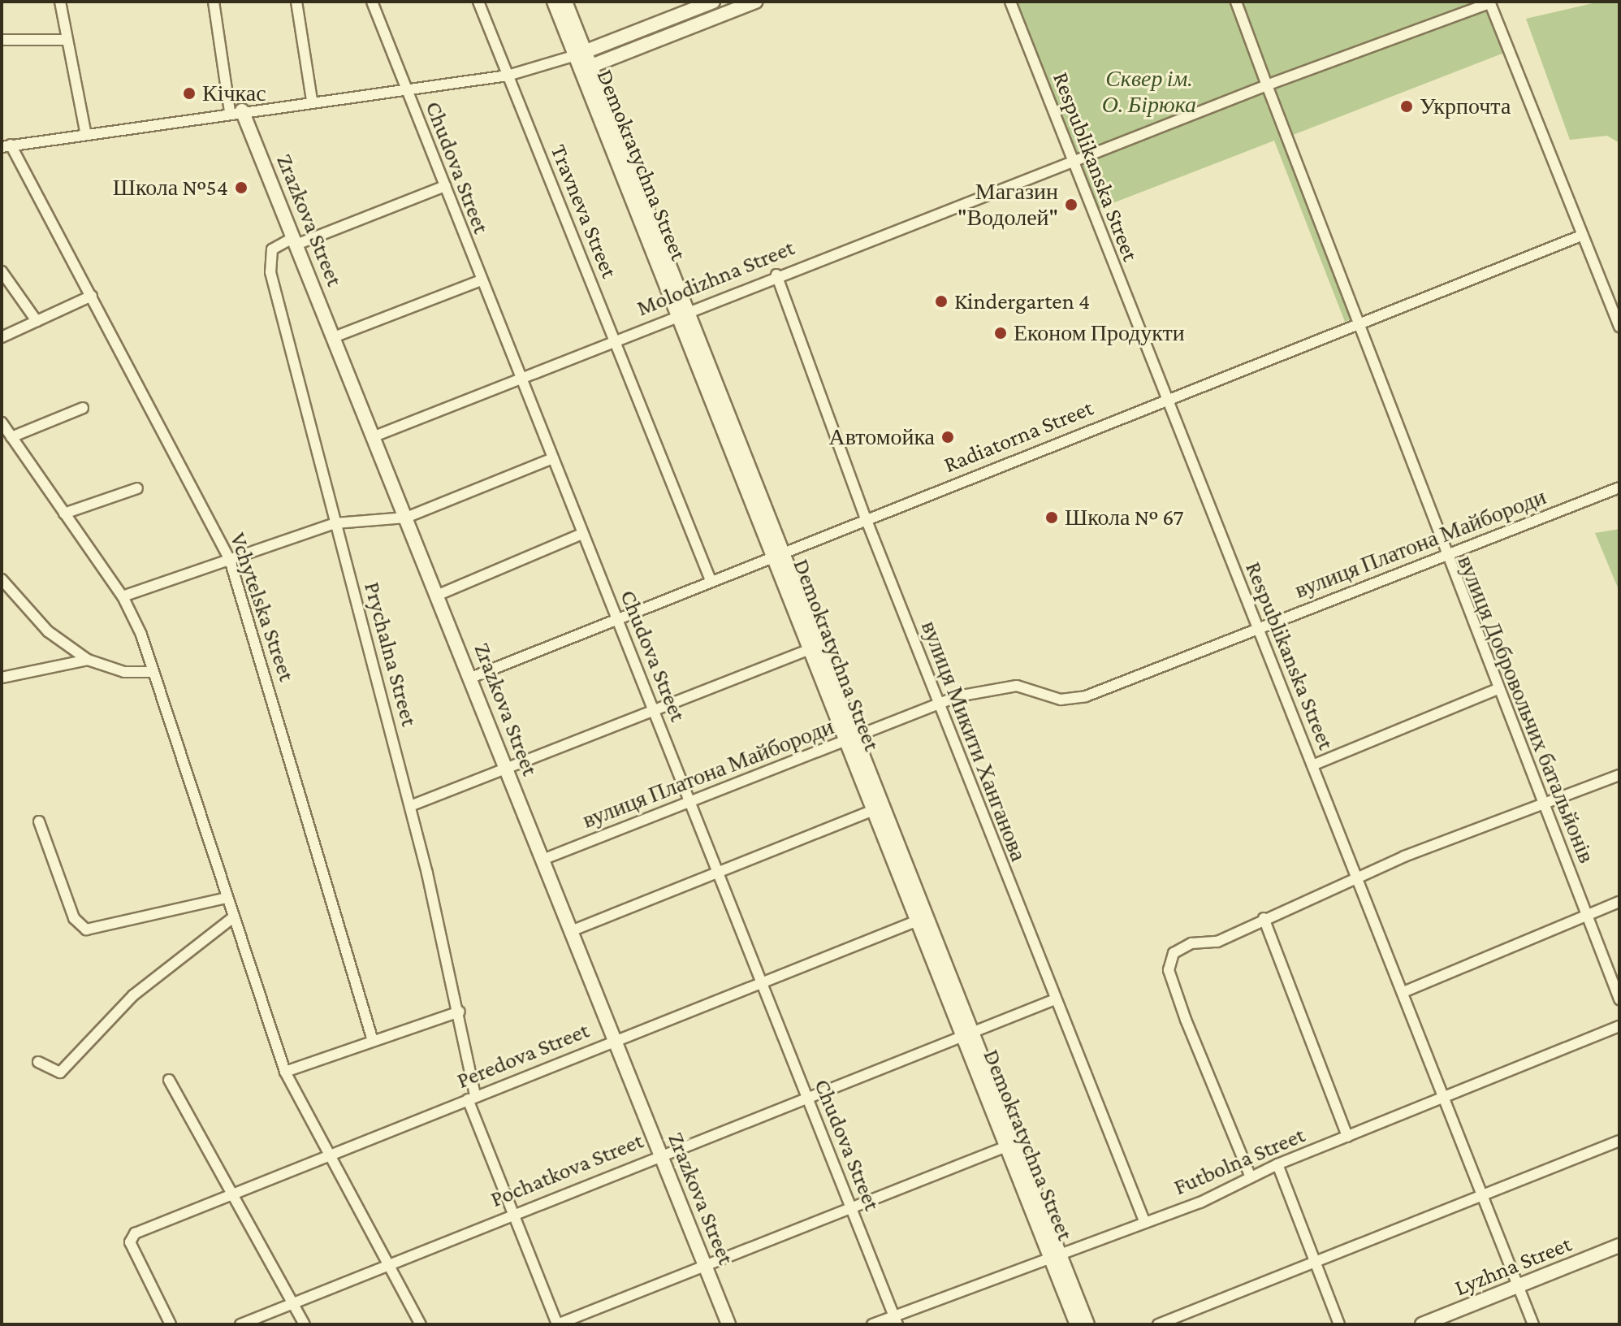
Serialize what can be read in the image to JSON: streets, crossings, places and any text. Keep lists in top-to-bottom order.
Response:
{
  "streets": {
    "street": [
      "Demokratychna Street",
      "Respublikanska Street",
      "Chudova Street",
      "Travneva Street",
      "Zrazkova Street",
      "Molodizhna Street",
      "Radiatorna Street",
      "вулиця Платона Майбороди",
      "Vchytelska Street",
      "Prychalna Street",
      "вулиця Добровольчих батальйонів",
      "вулиця Микити Ханганова",
      "Peredova Street",
      "Futbolna Street",
      "Pochatkova Street",
      "Lyzhna Street"
    ]
  },
  "crossings": [
    ["Demokratychna Street", "Molodizhna Street"],
    ["Demokratychna Street", "Radiatorna Street"],
    ["Demokratychna Street", "вулиця Платона Майбороди"],
    ["Demokratychna Street", "Peredova Street"],
    ["Demokratychna Street", "Futbolna Street"],
    ["Demokratychna Street", "Pochatkova Street"],
    ["Respublikanska Street", "Molodizhna Street"],
    ["Respublikanska Street", "Radiatorna Street"],
    ["Respublikanska Street", "вулиця Платона Майбороди"],
    ["Respublikanska Street", "Futbolna Street"],
    ["Respublikanska Street", "Lyzhna Street"],
    ["Chudova Street", "Molodizhna Street"],
    ["Chudova Street", "Radiatorna Street"],
    ["Chudova Street", "вулиця Платона Майбороди"],
    ["Chudova Street", "Prychalna Street"],
    ["Chudova Street", "Peredova Street"],
    ["Chudova Street", "Futbolna Street"],
    ["Chudova Street", "Pochatkova Street"],
    ["Travneva Street", "Molodizhna Street"],
    ["Travneva Street", "Radiatorna Street"],
    ["Zrazkova Street", "Molodizhna Street"],
    ["Zrazkova Street", "Radiatorna Street"],
    ["Zrazkova Street", "вулиця Платона Майбороди"],
    ["Zrazkova Street", "Prychalna Street"],
    ["Zrazkova Street", "Peredova Street"],
    ["Zrazkova Street", "Pochatkova Street"],
    ["Molodizhna Street", "вулиця Добровольчих батальйонів"],
    ["Molodizhna Street", "вулиця Микити Ханганова"],
    ["Radiatorna Street", "вулиця Добровольчих батальйонів"],
    ["Radiatorna Street", "вулиця Микити Ханганова"],
    ["вулиця Платона Майбороди", "вулиця Добровольчих батальйонів"],
    ["вулиця Платона Майбороди", "вулиця Микити Ханганова"],
    ["Prychalna Street", "Peredova Street"],
    ["Prychalna Street", "Pochatkova Street"],
    ["вулиця Микити Ханганова", "Futbolna Street"],
    ["вулиця Микити Ханганова", "Pochatkova Street"]
  ],
  "parks": ["Сквер ім. О. Бірюка"],
  "places": [
    "Кічкас",
    "Укрпочта",
    "Школа №54",
    "Магазин \"Водолей\"",
    "Kindergarten 4",
    "Економ Продукти",
    "Автомойка",
    "Школа № 67"
  ]
}
